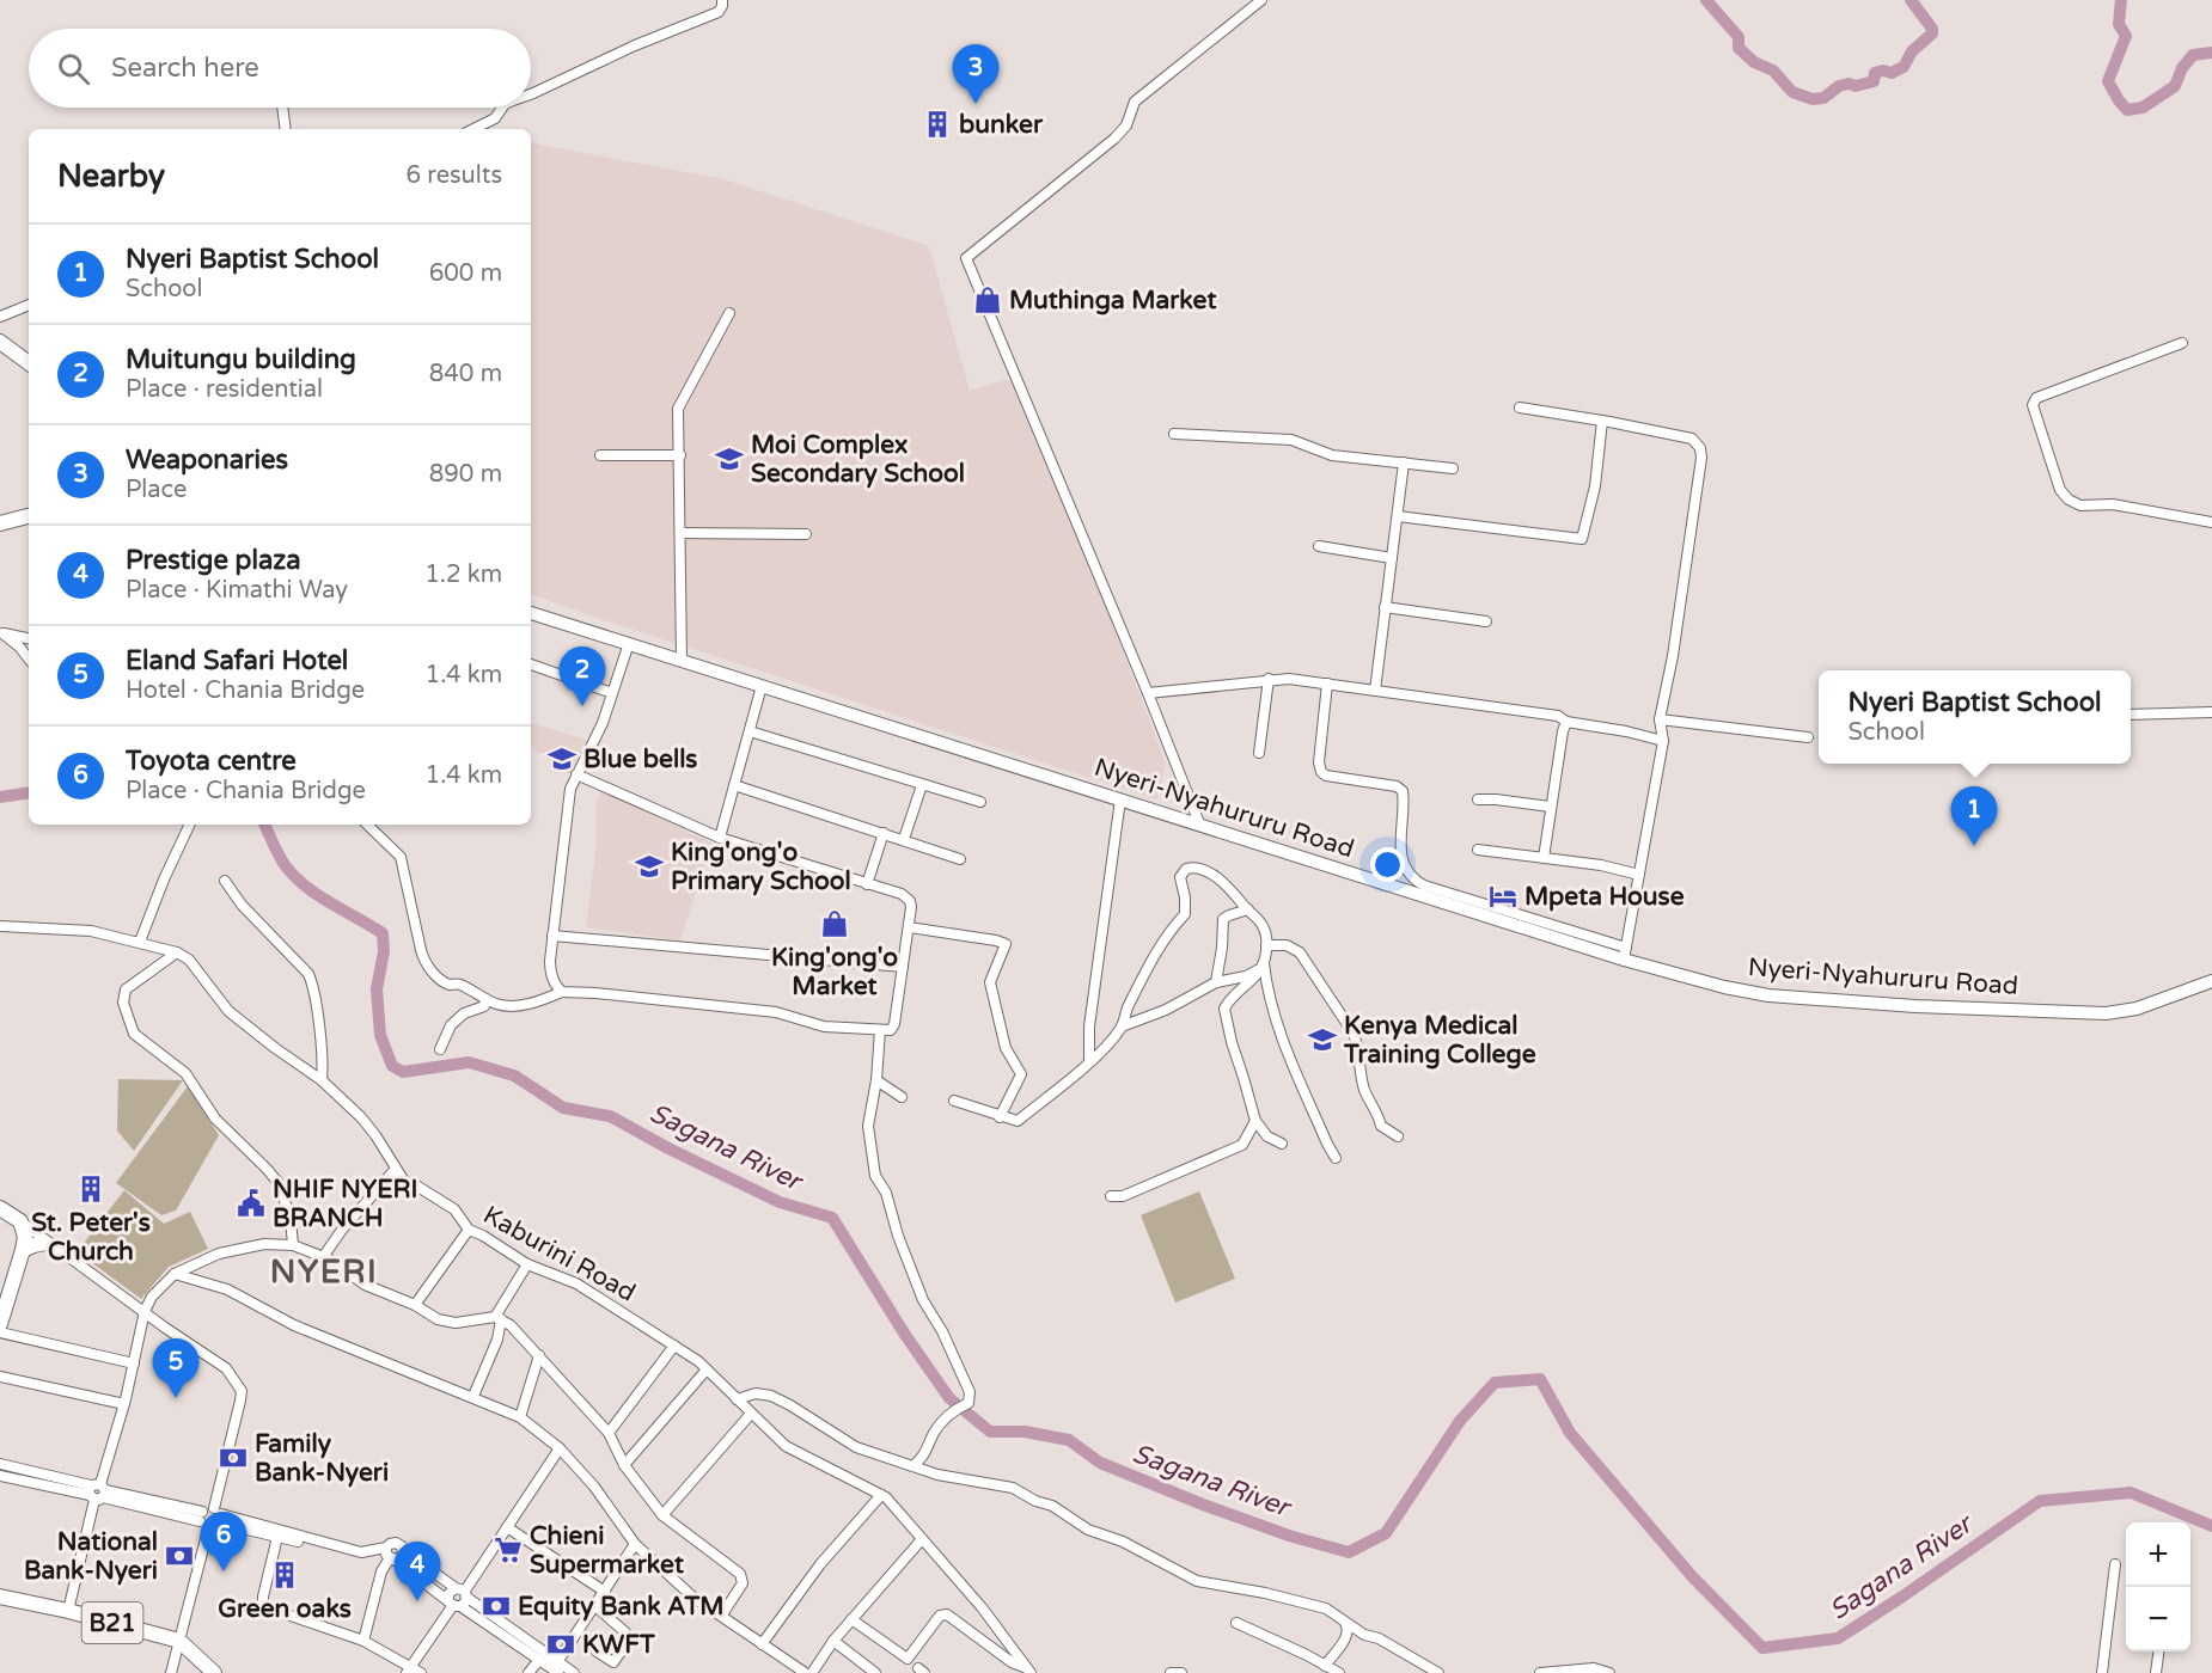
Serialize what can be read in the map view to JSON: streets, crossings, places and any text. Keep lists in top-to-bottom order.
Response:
{
  "streets": {
    "highway": ["B21"],
    "main road": ["Nyeri-Nyahururu Road"],
    "street": ["Kaburini Road"]
  },
  "districts": ["NYERI"],
  "water": ["Sagana River"],
  "places": {
    "building": ["bunker", "St. Peter's Church", "Green oaks"],
    "shop": ["Muthinga Market", "King'ong'o Market"],
    "school or university": [
      "Moi Complex Secondary School",
      "Blue bells",
      "King'ong'o Primary School",
      "Kenya Medical Training College"
    ],
    "hotel": ["Mpeta House"],
    "public building": ["NHIF NYERI BRANCH"],
    "bank": [
      "Family Bank-Nyeri",
      "National Bank-Nyeri",
      "Equity Bank ATM",
      "KWFT"
    ],
    "supermarket": ["Chieni Supermarket"]
  },
  "page": {
    "search": "Search here",
    "pins": [
      "3",
      "2",
      "1",
      "5",
      "6",
      "4"
    ],
    "heading": ["Nearby", "6 results"],
    "list": [
      {
        "mark": "1",
        "name": "Nyeri Baptist School",
        "note": "School",
        "value": "600 m"
      },
      {
        "mark": "2",
        "name": "Muitungu building",
        "note": "Place · residential",
        "value": "840 m"
      },
      {
        "mark": "3",
        "name": "Weaponaries",
        "note": "Place",
        "value": "890 m"
      },
      {
        "mark": "4",
        "name": "Prestige plaza",
        "note": "Place · Kimathi Way",
        "value": "1.2 km"
      },
      {
        "mark": "5",
        "name": "Eland Safari Hotel",
        "note": "Hotel · Chania Bridge",
        "value": "1.4 km"
      },
      {
        "mark": "6",
        "name": "Toyota centre",
        "note": "Place · Chania Bridge",
        "value": "1.4 km"
      }
    ],
    "popup": ["Nyeri Baptist School", "School"],
    "map_buttons": ["+", "−"]
  }
}
